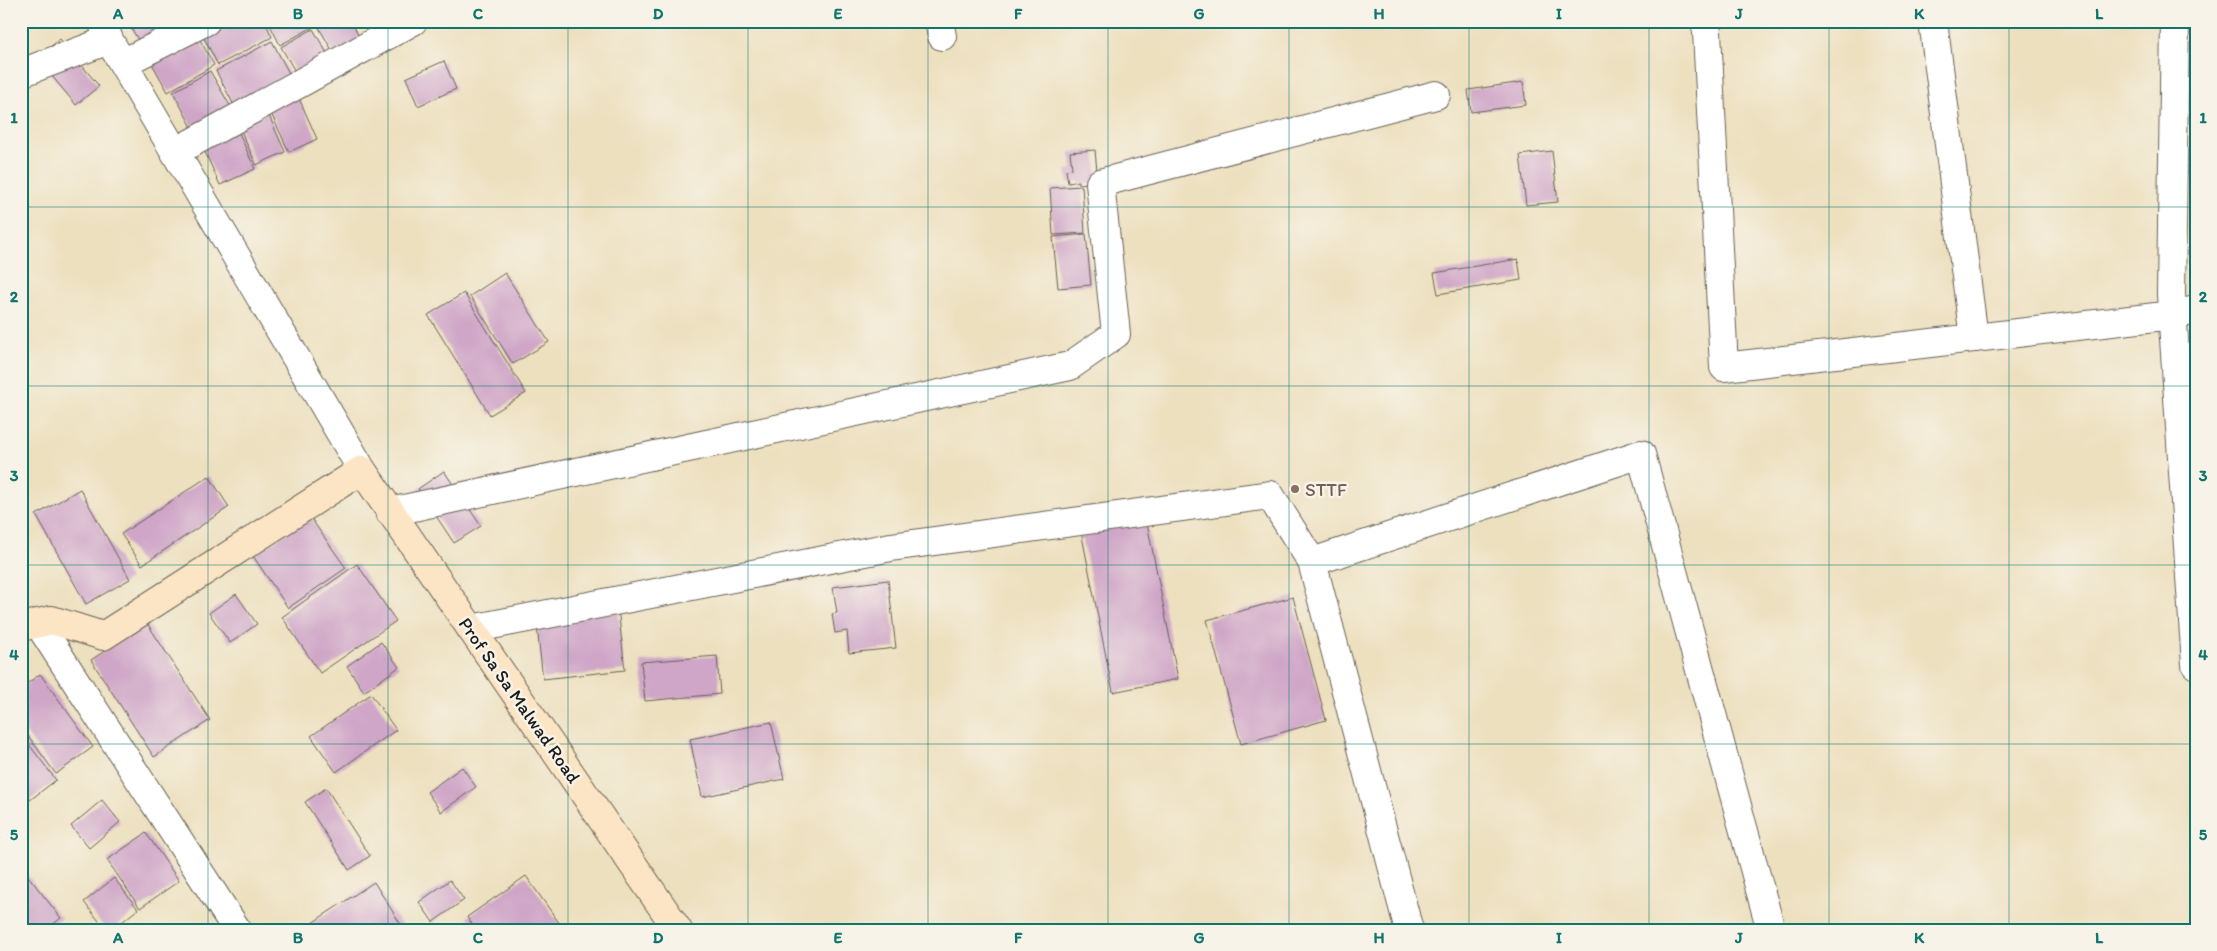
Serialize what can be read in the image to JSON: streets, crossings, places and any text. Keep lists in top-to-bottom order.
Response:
{
  "streets": {
    "street": ["Prof Sa Sa Malwad Road"]
  },
  "places": ["STTF"],
  "grid": {
    "columns": [
      "A",
      "B",
      "C",
      "D",
      "E",
      "F",
      "G",
      "H",
      "I",
      "J",
      "K",
      "L"
    ],
    "rows": [
      "1",
      "2",
      "3",
      "4",
      "5"
    ]
  }
}
